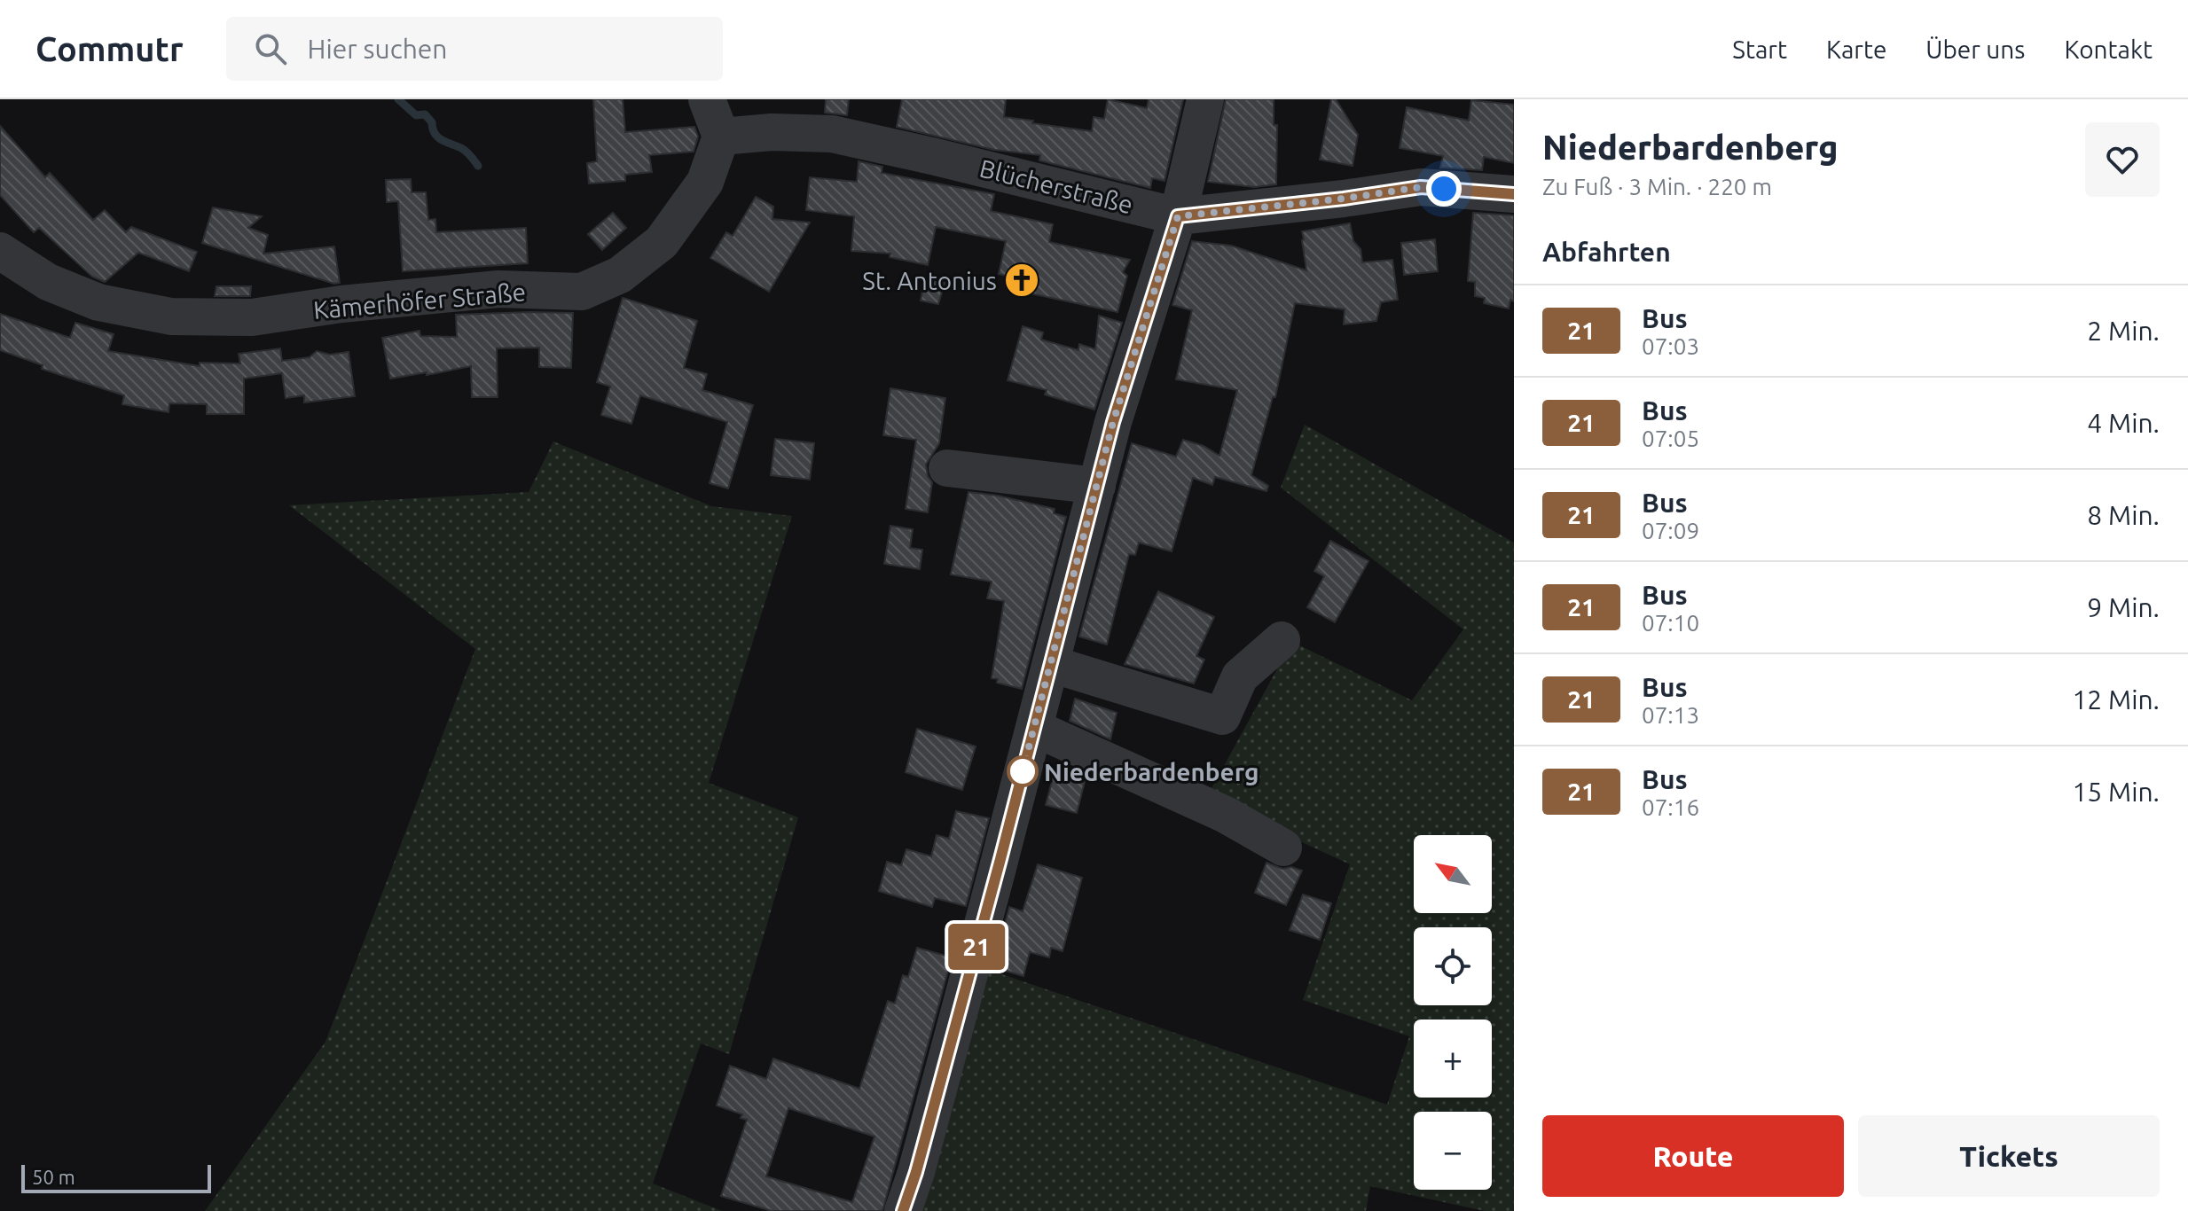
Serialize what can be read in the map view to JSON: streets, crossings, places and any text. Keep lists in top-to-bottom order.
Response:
{
  "streets": {
    "street": ["Blücherstraße", "Kämerhöfer Straße"]
  },
  "crossings": [
    ["Blücherstraße", "Kämerhöfer Straße"]
  ],
  "places": {
    "church": ["St. Antonius"],
    "other": ["Niederbardenberg"]
  },
  "lines": ["bus line 21"],
  "scale_bar": "50 m",
  "north": "top left",
  "page": {
    "header": "Commutr",
    "search": "Hier suchen",
    "nav": [
      "Start",
      "Karte",
      "Über uns",
      "Kontakt"
    ],
    "on_map": "21",
    "heading": [
      ["Niederbardenberg", "Zu Fuß · 3 Min. · 220 m"],
      "Abfahrten"
    ],
    "list": [
      {
        "mark": "21",
        "name": "Bus",
        "note": "07:03",
        "value": "2 Min."
      },
      {
        "mark": "21",
        "name": "Bus",
        "note": "07:05",
        "value": "4 Min."
      },
      {
        "mark": "21",
        "name": "Bus",
        "note": "07:09",
        "value": "8 Min."
      },
      {
        "mark": "21",
        "name": "Bus",
        "note": "07:10",
        "value": "9 Min."
      },
      {
        "mark": "21",
        "name": "Bus",
        "note": "07:13",
        "value": "12 Min."
      },
      {
        "mark": "21",
        "name": "Bus",
        "note": "07:16",
        "value": "15 Min."
      }
    ],
    "map_buttons": ["+", "−"],
    "buttons": ["Route", "Tickets"],
    "scale": "50 m"
  }
}
